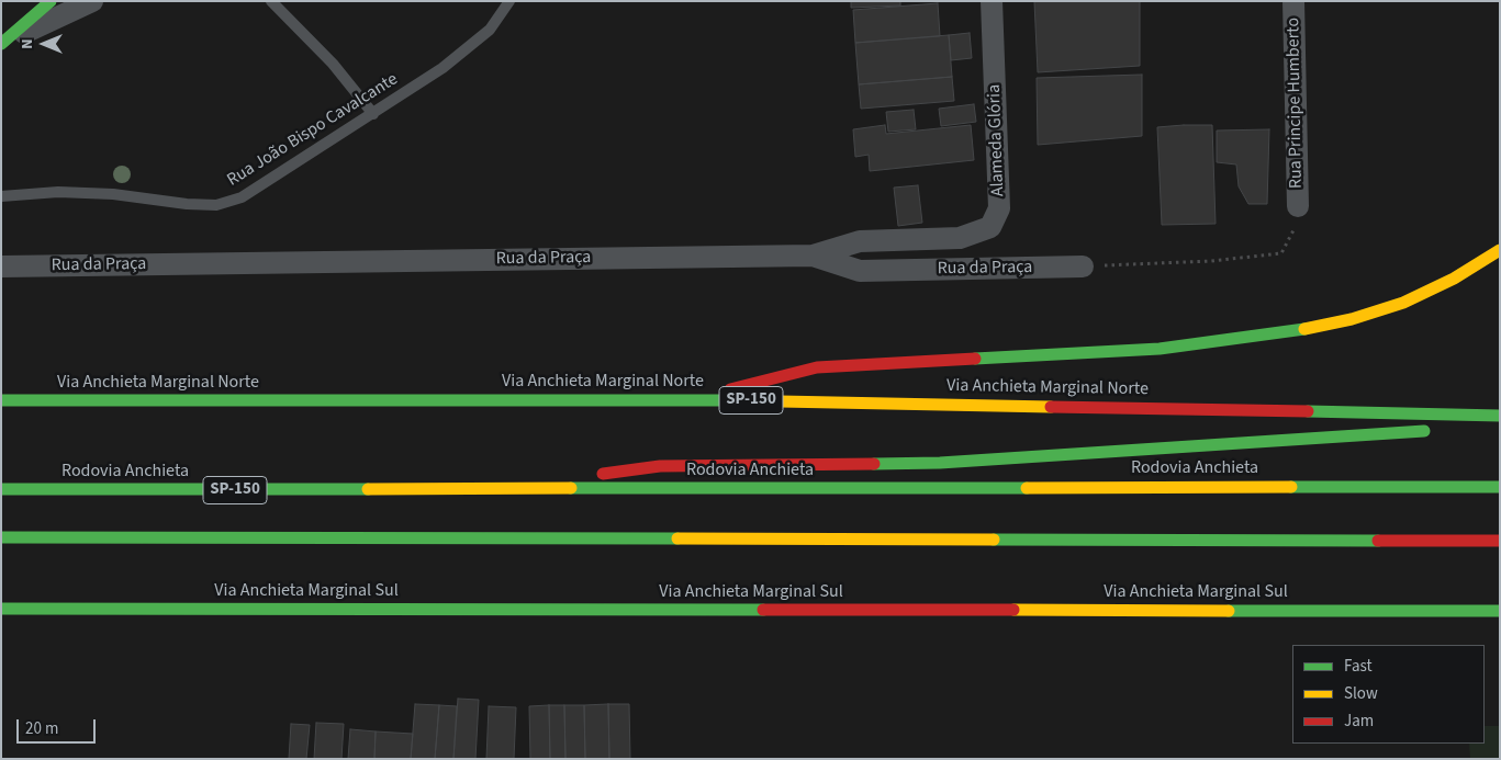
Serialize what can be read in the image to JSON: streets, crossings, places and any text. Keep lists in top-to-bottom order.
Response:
{
  "streets": {
    "main road": [
      "Via Anchieta Marginal Norte",
      "SP-150",
      "Rodovia Anchieta",
      "Via Anchieta Marginal Sul"
    ],
    "street": ["Rua Principe Humberto", "Alameda Glória", "Rua da Praça"],
    "lane": ["Rua João Bispo Cavalcante"]
  },
  "crossings": [
    ["Alameda Glória", "Rua da Praça"]
  ],
  "legend": ["Fast", "Slow", "Jam"],
  "scale_bar": "20 m",
  "north": "left"
}
